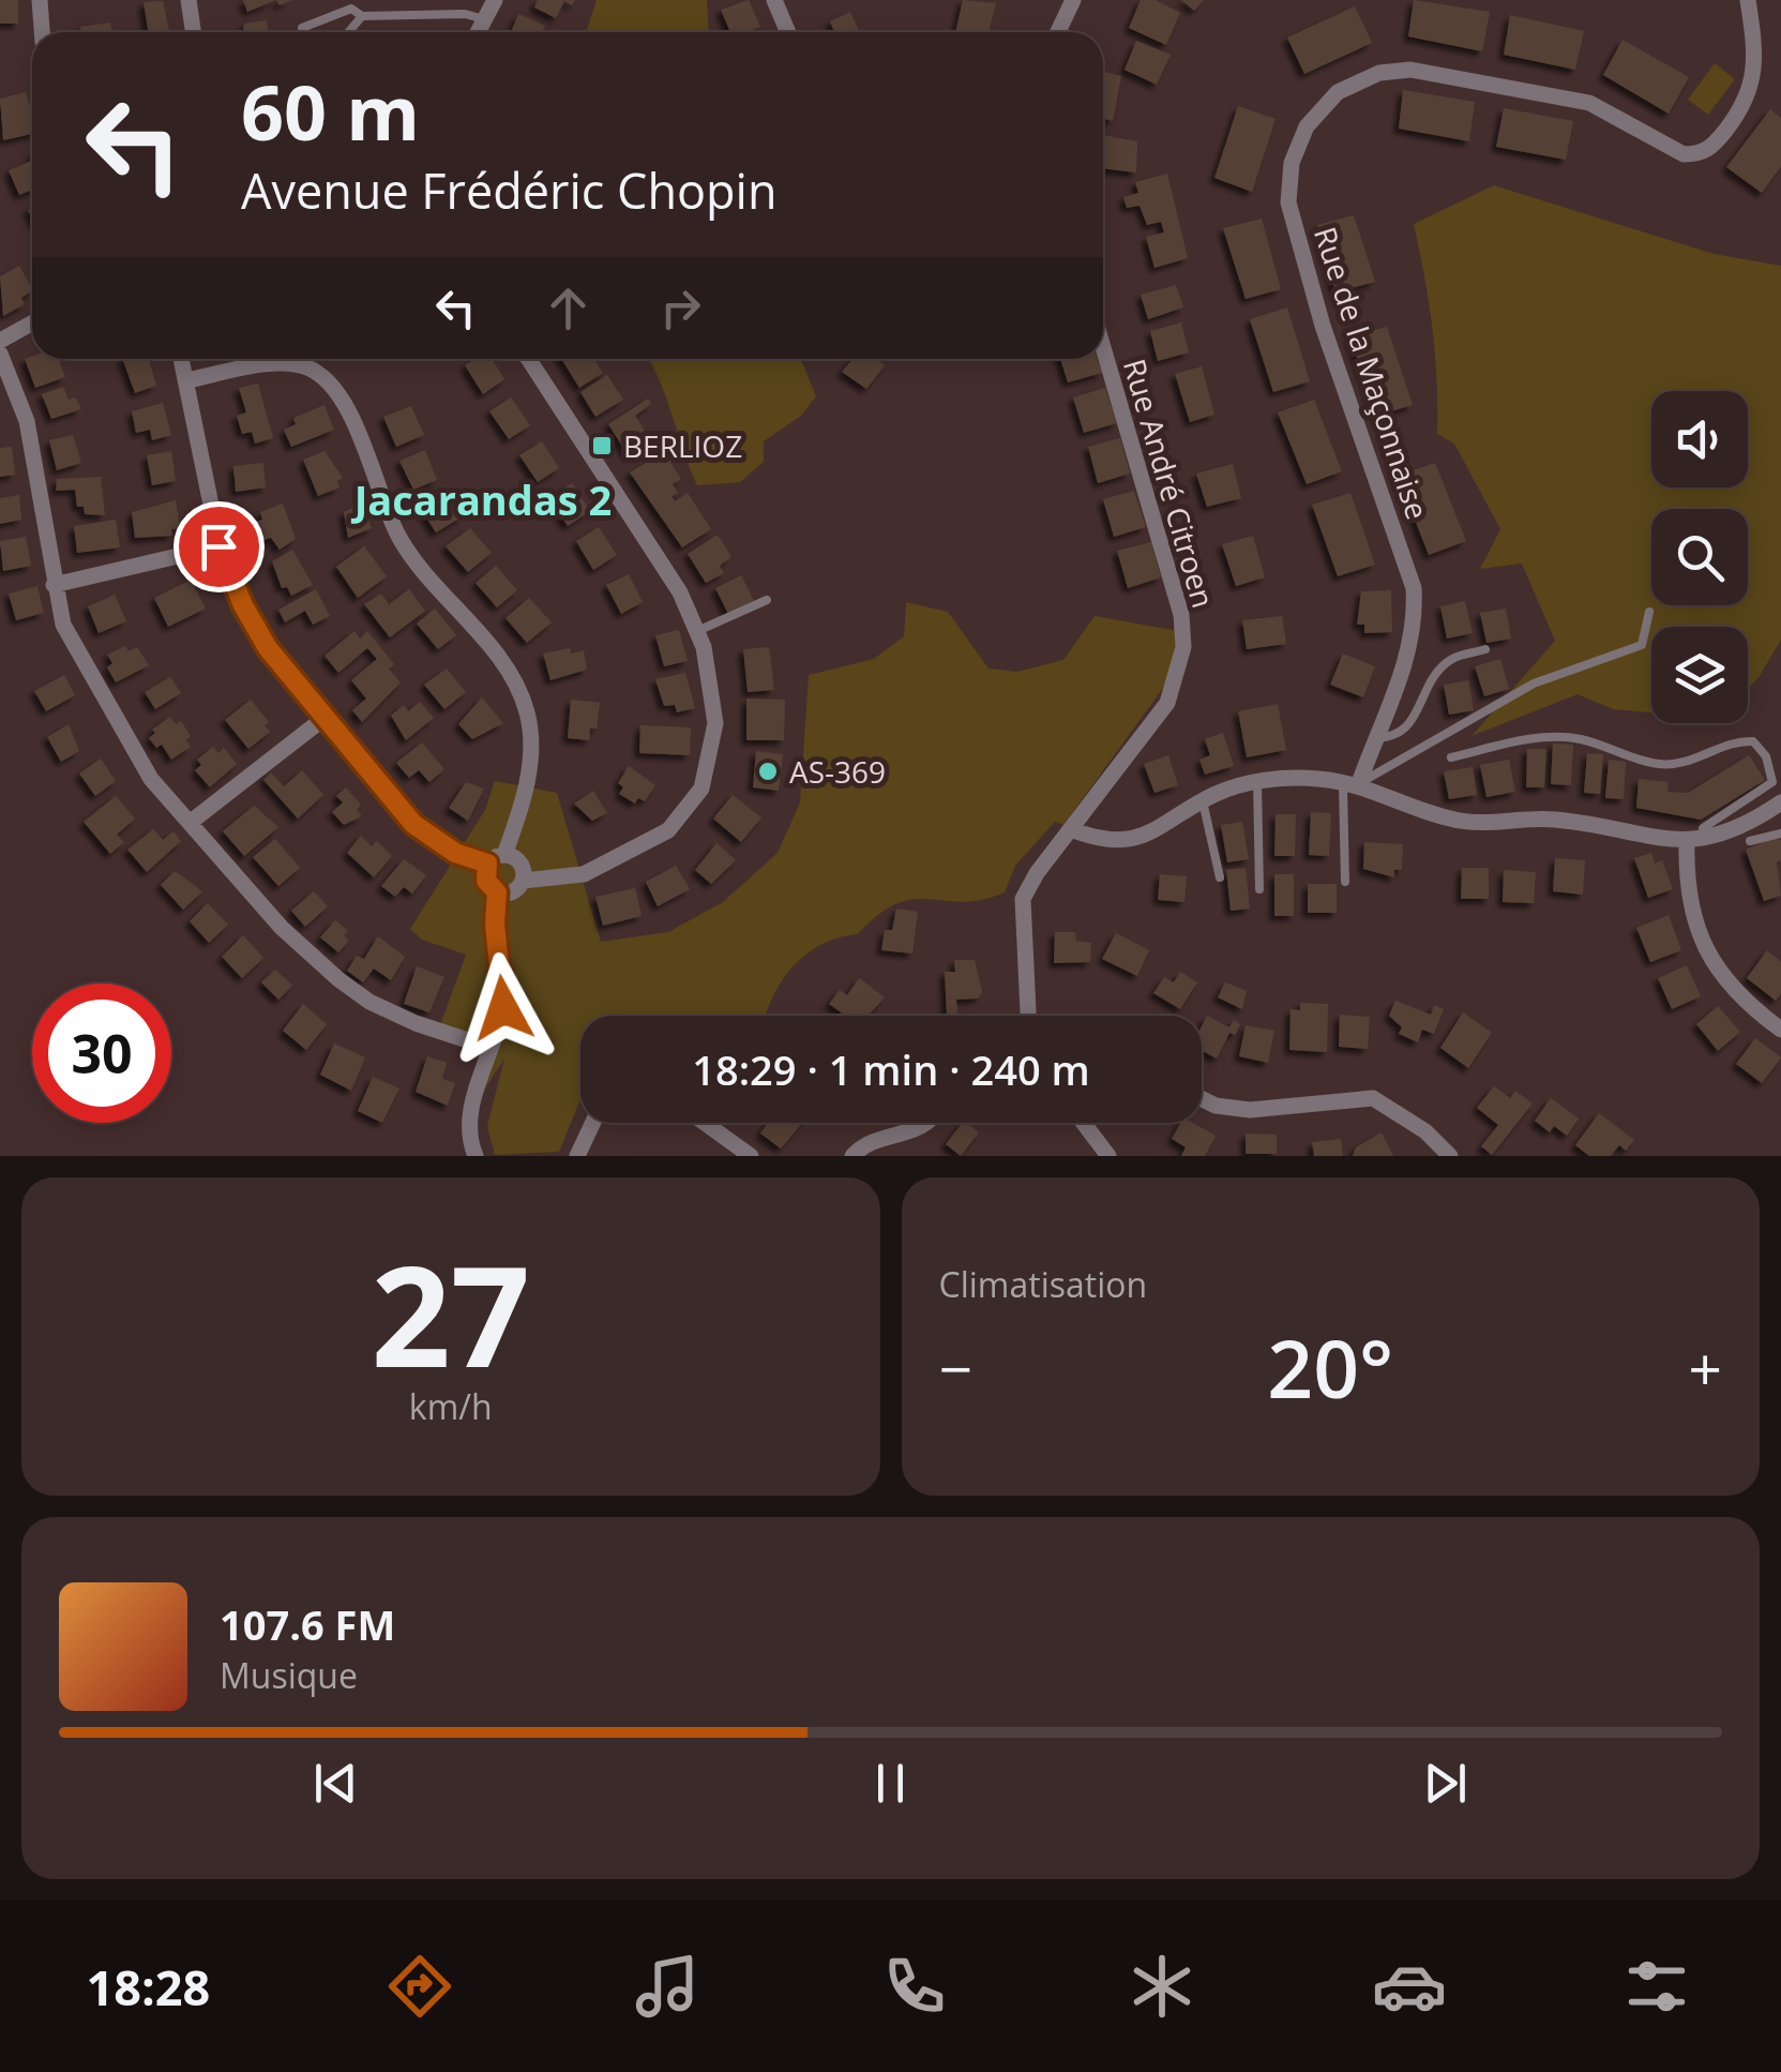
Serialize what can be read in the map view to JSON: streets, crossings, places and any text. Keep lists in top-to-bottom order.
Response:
{
  "streets": {
    "street": ["Rue de la Maçonnaise", "Rue André Citroen"]
  },
  "districts": ["Jacarandas 2"],
  "places": {
    "transit": ["BERLIOZ"],
    "other": ["AS-369"]
  },
  "page": {
    "turn": ["60 m", "Avenue Frédéric Chopin"],
    "limit": "30",
    "trip": "18:29 · 1 min · 240 m",
    "tile": [
      ["27", "km/h"],
      "Climatisation"
    ],
    "heat": ["−", "20°", "+"],
    "song": ["107.6 FM", "Musique"],
    "tabs": "18:28"
  }
}
